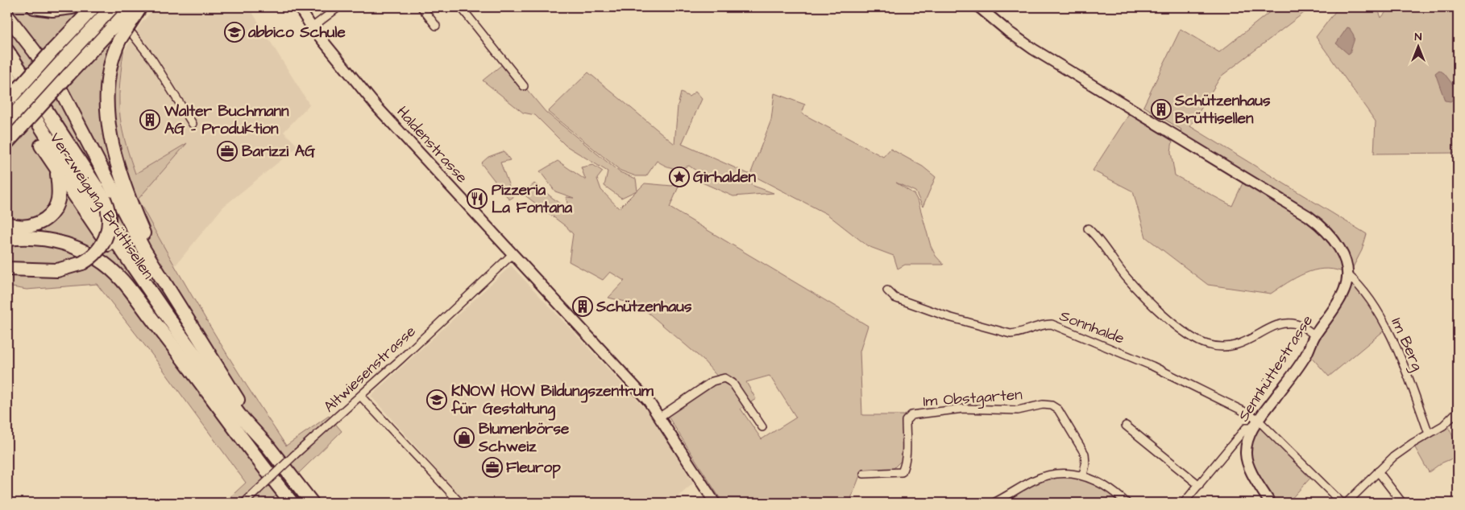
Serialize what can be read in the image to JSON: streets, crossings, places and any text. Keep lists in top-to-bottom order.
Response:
{
  "streets": {
    "highway": ["Verzweigung Brüttisellen"],
    "street": [
      "Haldenstrasse",
      "Sonnhalde",
      "Im Berg",
      "Sennhüttestrasse",
      "Altwiesenstrasse",
      "Im Obstgarten"
    ]
  },
  "crossings": [
    ["Haldenstrasse", "Altwiesenstrasse"],
    ["Sonnhalde", "Sennhüttestrasse"],
    ["Im Berg", "Sennhüttestrasse"]
  ],
  "places": {
    "school or university": ["abbico Schule", "KNOW HOW Bildungszentrum für Gestaltung"],
    "building": ["Schützenhaus Brüttisellen", "Walter Buchmann AG - Produktion", "Schützenhaus"],
    "office": ["Barizzi AG", "Fleurop"],
    "place": ["Girhalden"],
    "restaurant": ["Pizzeria La Fontana"],
    "shop": ["Blumenbörse Schweiz"]
  },
  "north": "top"
}
